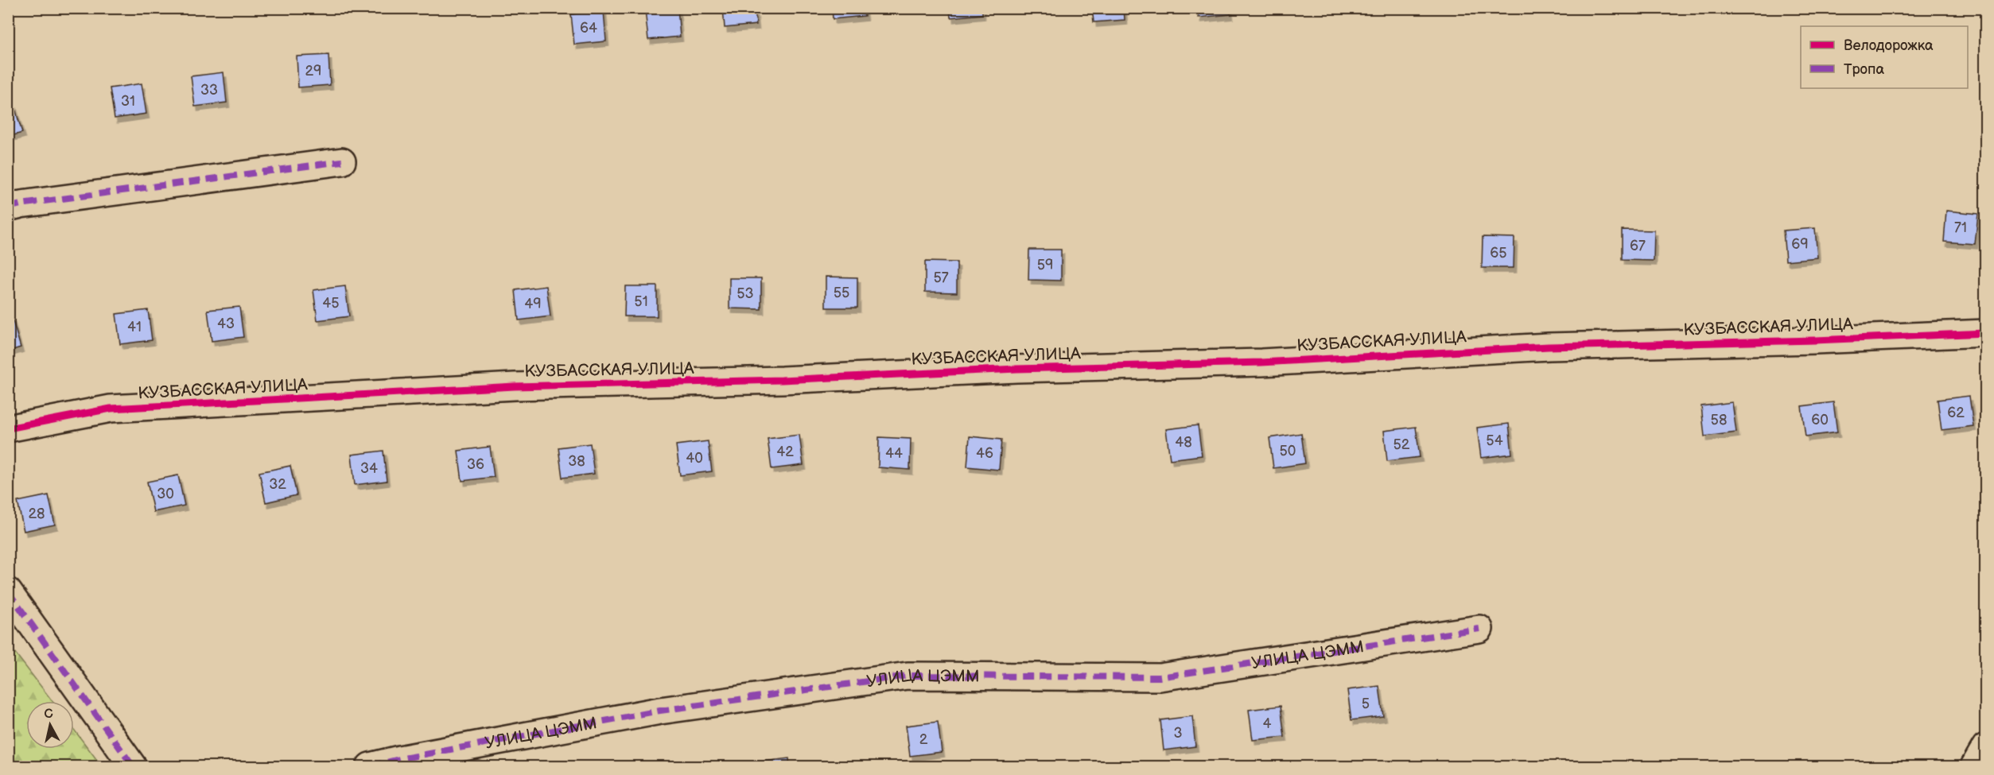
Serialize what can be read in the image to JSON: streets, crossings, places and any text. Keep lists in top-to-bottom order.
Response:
{
  "streets": {
    "street": ["КУЗБАССКАЯ УЛИЦА", "УЛИЦА ЦЭММ"]
  },
  "house_numbers": [
    "64",
    "29",
    "33",
    "31",
    "71",
    "69",
    "67",
    "65",
    "59",
    "57",
    "55",
    "53",
    "51",
    "45",
    "49",
    "43",
    "41",
    "62",
    "58",
    "60",
    "54",
    "48",
    "52",
    "50",
    "42",
    "44",
    "46",
    "40",
    "38",
    "36",
    "34",
    "32",
    "30",
    "28",
    "5",
    "4",
    "3",
    "2"
  ],
  "legend": ["Велодорожка", "Тропа"],
  "north": "top"
}
